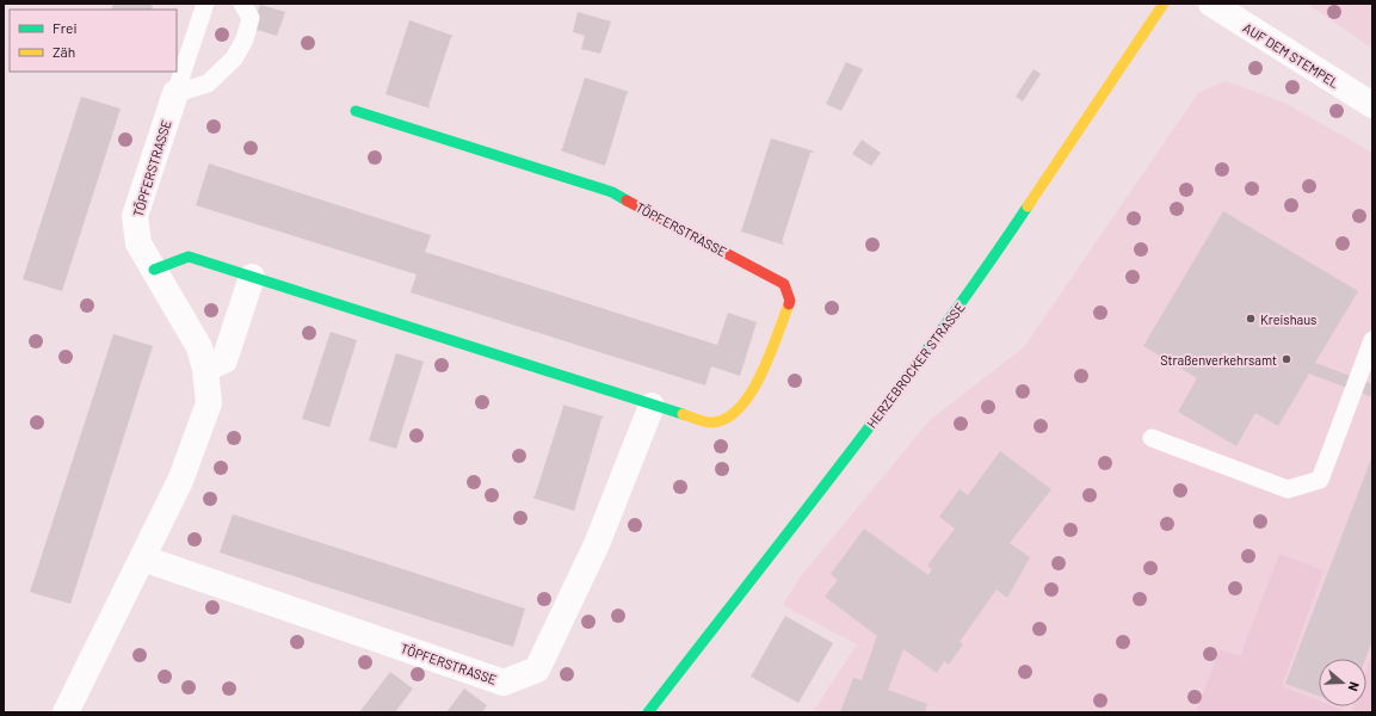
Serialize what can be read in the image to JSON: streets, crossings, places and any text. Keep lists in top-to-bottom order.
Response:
{
  "streets": {
    "street": ["AUF DEM STEMPEL", "TÖPFERSTRASSE", "HERZEBROCKER STRASSE"]
  },
  "places": ["Kreishaus", "Straßenverkehrsamt"],
  "legend": ["Frei", "Zäh"],
  "north": "right"
}
